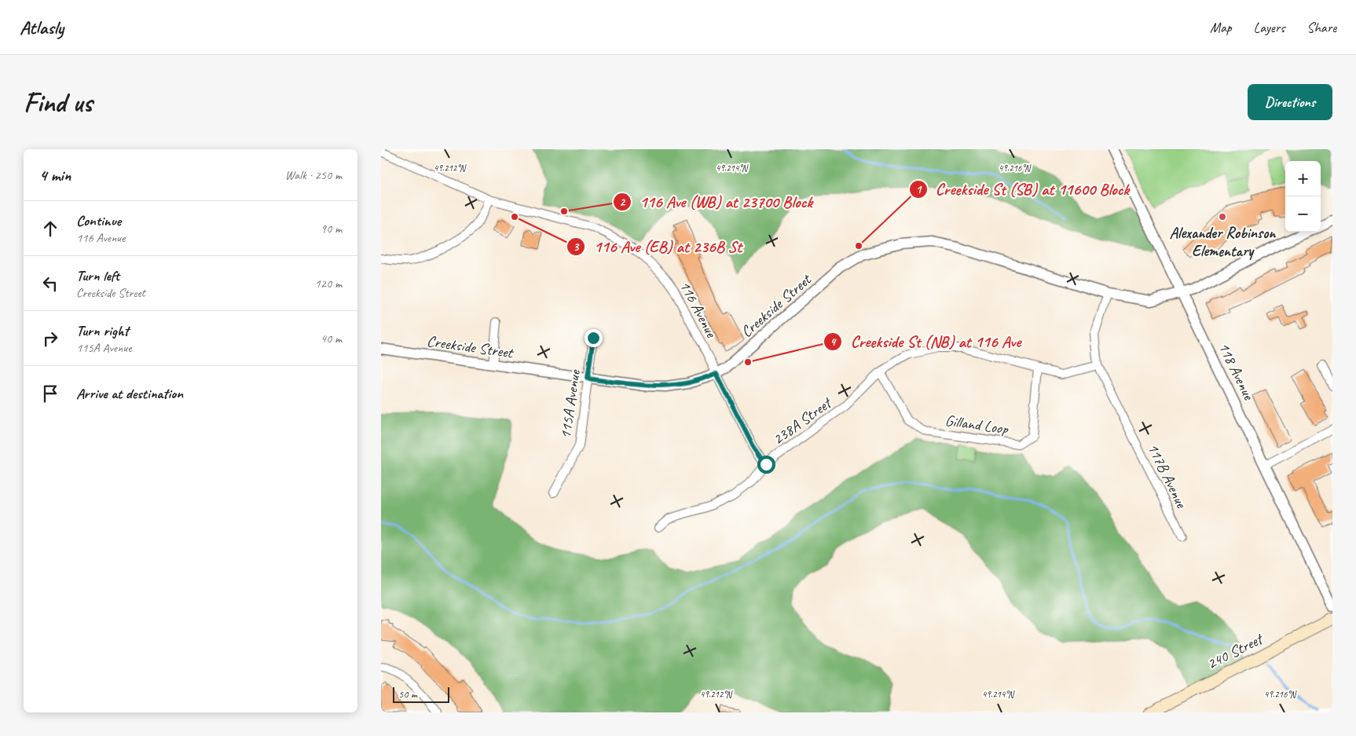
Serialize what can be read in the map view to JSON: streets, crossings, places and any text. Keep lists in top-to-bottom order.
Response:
{
  "streets": {
    "main road": ["240 Street"],
    "street": [
      "Creekside Street",
      "116 Avenue",
      "118 Avenue",
      "115A Avenue",
      "238A Street",
      "Gilland Loop",
      "117B Avenue"
    ]
  },
  "crossings": [
    ["Creekside Street", "116 Avenue"],
    ["Creekside Street", "118 Avenue"],
    ["Creekside Street", "115A Avenue"],
    ["Creekside Street", "117B Avenue"],
    ["116 Avenue", "238A Street"],
    ["238A Street", "Gilland Loop"],
    ["238A Street", "117B Avenue"]
  ],
  "places": [
    "116 Ave (WB) at 23700 Block",
    "116 Ave (EB) at 236B St",
    "Alexander Robinson Elementary",
    "Creekside St (SB) at 11600 Block",
    "Creekside St (NB) at 116 Ave"
  ],
  "scale_bar": "50 m",
  "page": {
    "header": "Atlasly",
    "nav": ["Map", "Layers", "Share"],
    "buttons": "Directions",
    "title": "Find us",
    "heading": ["4 min", "Walk · 250 m"],
    "map_buttons": ["+", "−"],
    "list": [
      ["Continue", "116 Avenue", "90 m"],
      ["Turn left", "Creekside Street", "120 m"],
      ["Turn right", "115A Avenue", "40 m"],
      "Arrive at destination"
    ],
    "scale": "50 m"
  },
  "coordinates": ["49.212°N", "49.214°N", "49.216°N"]
}
